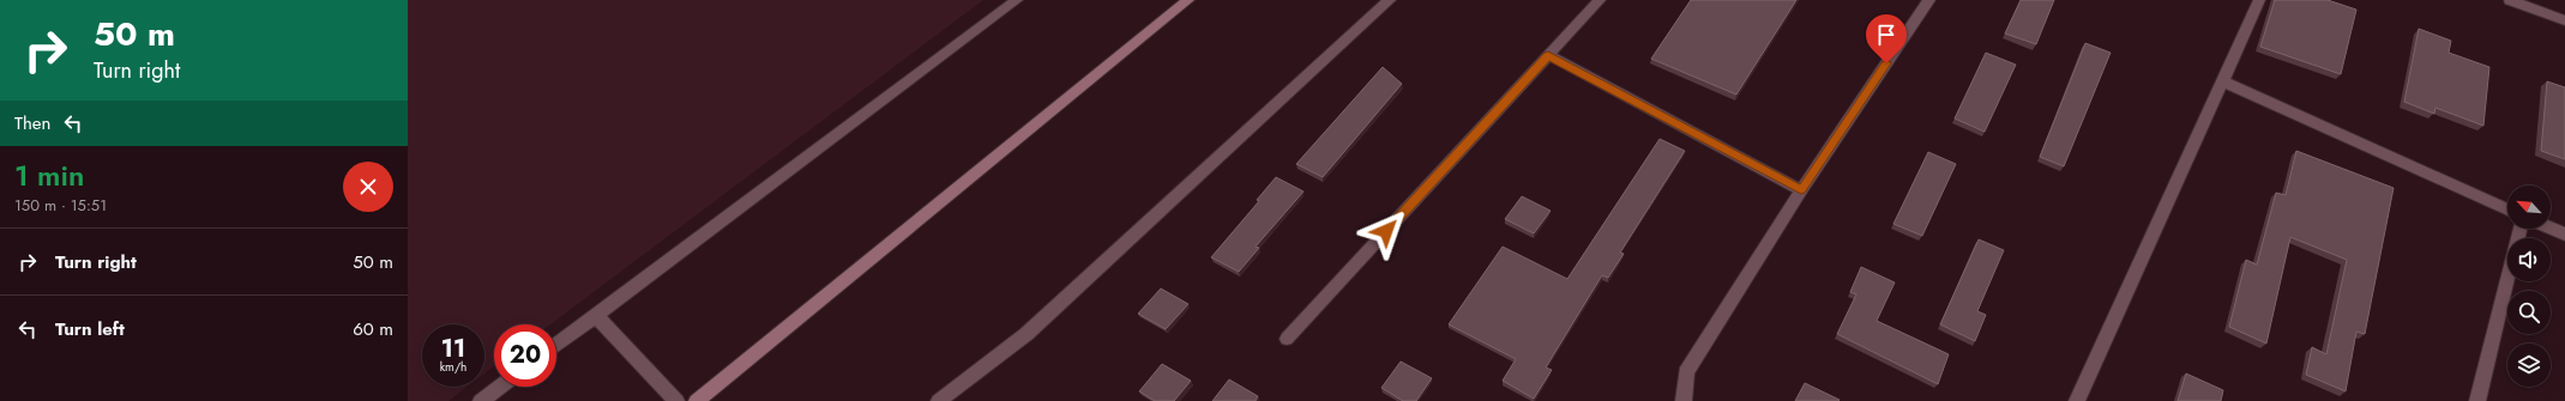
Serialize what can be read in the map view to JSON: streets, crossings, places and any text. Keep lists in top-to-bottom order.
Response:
{
  "north": "top left",
  "page": {
    "turn": ["50 m", "Turn right"],
    "then": "Then",
    "heading": ["1 min", "150 m · 15:51"],
    "list": [
      {
        "name": "Turn right",
        "value": "50 m"
      },
      {
        "name": "Turn left",
        "value": "60 m"
      }
    ],
    "speed": "11 km/h",
    "limit": "20"
  }
}
